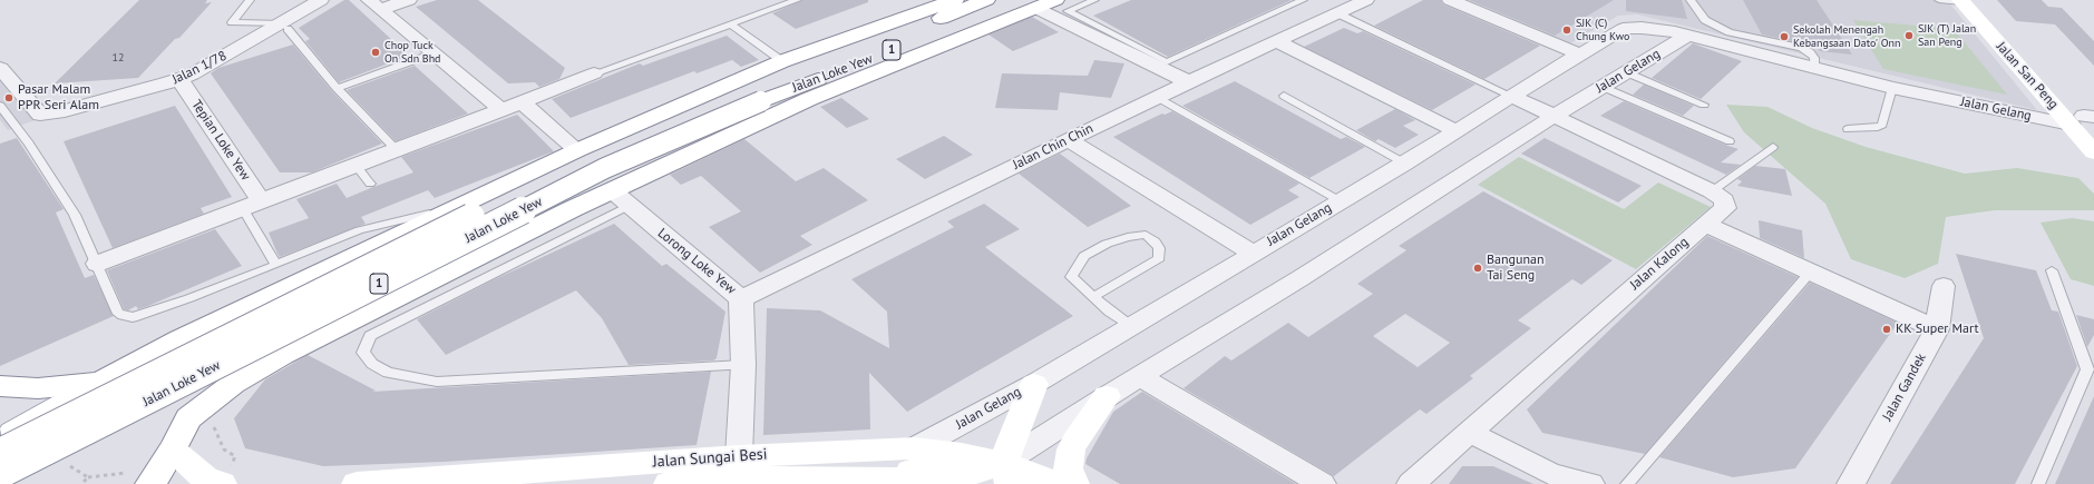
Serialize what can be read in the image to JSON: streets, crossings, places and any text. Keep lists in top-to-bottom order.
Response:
{
  "streets": {
    "main road": [
      "1",
      "Jalan Loke Yew",
      "Jalan San Peng",
      "Jalan Sungai Besi"
    ],
    "street": [
      "Jalan 1/78",
      "Jalan Gelang",
      "Tepian Loke Yew",
      "Jalan Chin Chin",
      "Lorong Loke Yew",
      "Jalan Kalong",
      "Jalan Gandek"
    ]
  },
  "crossings": [
    ["Jalan 1/78", "Tepian Loke Yew"],
    ["Jalan Gelang", "Jalan San Peng"],
    ["Jalan Gelang", "Jalan Kalong"],
    ["Jalan Gelang", "Jalan Sungai Besi"],
    ["Jalan Chin Chin", "Lorong Loke Yew"],
    ["Lorong Loke Yew", "Jalan Sungai Besi"]
  ],
  "places": [
    "SJK (C) Chung Kwo",
    "SJK (T) Jalan San Peng",
    "Sekolah Menengah Kebangsaan Dato' Onn",
    "Chop Tuck On Sdn Bhd",
    "Pasar Malam PPR Seri Alam",
    "Bangunan Tai Seng",
    "KK Super Mart"
  ],
  "house_numbers": ["12"]
}
